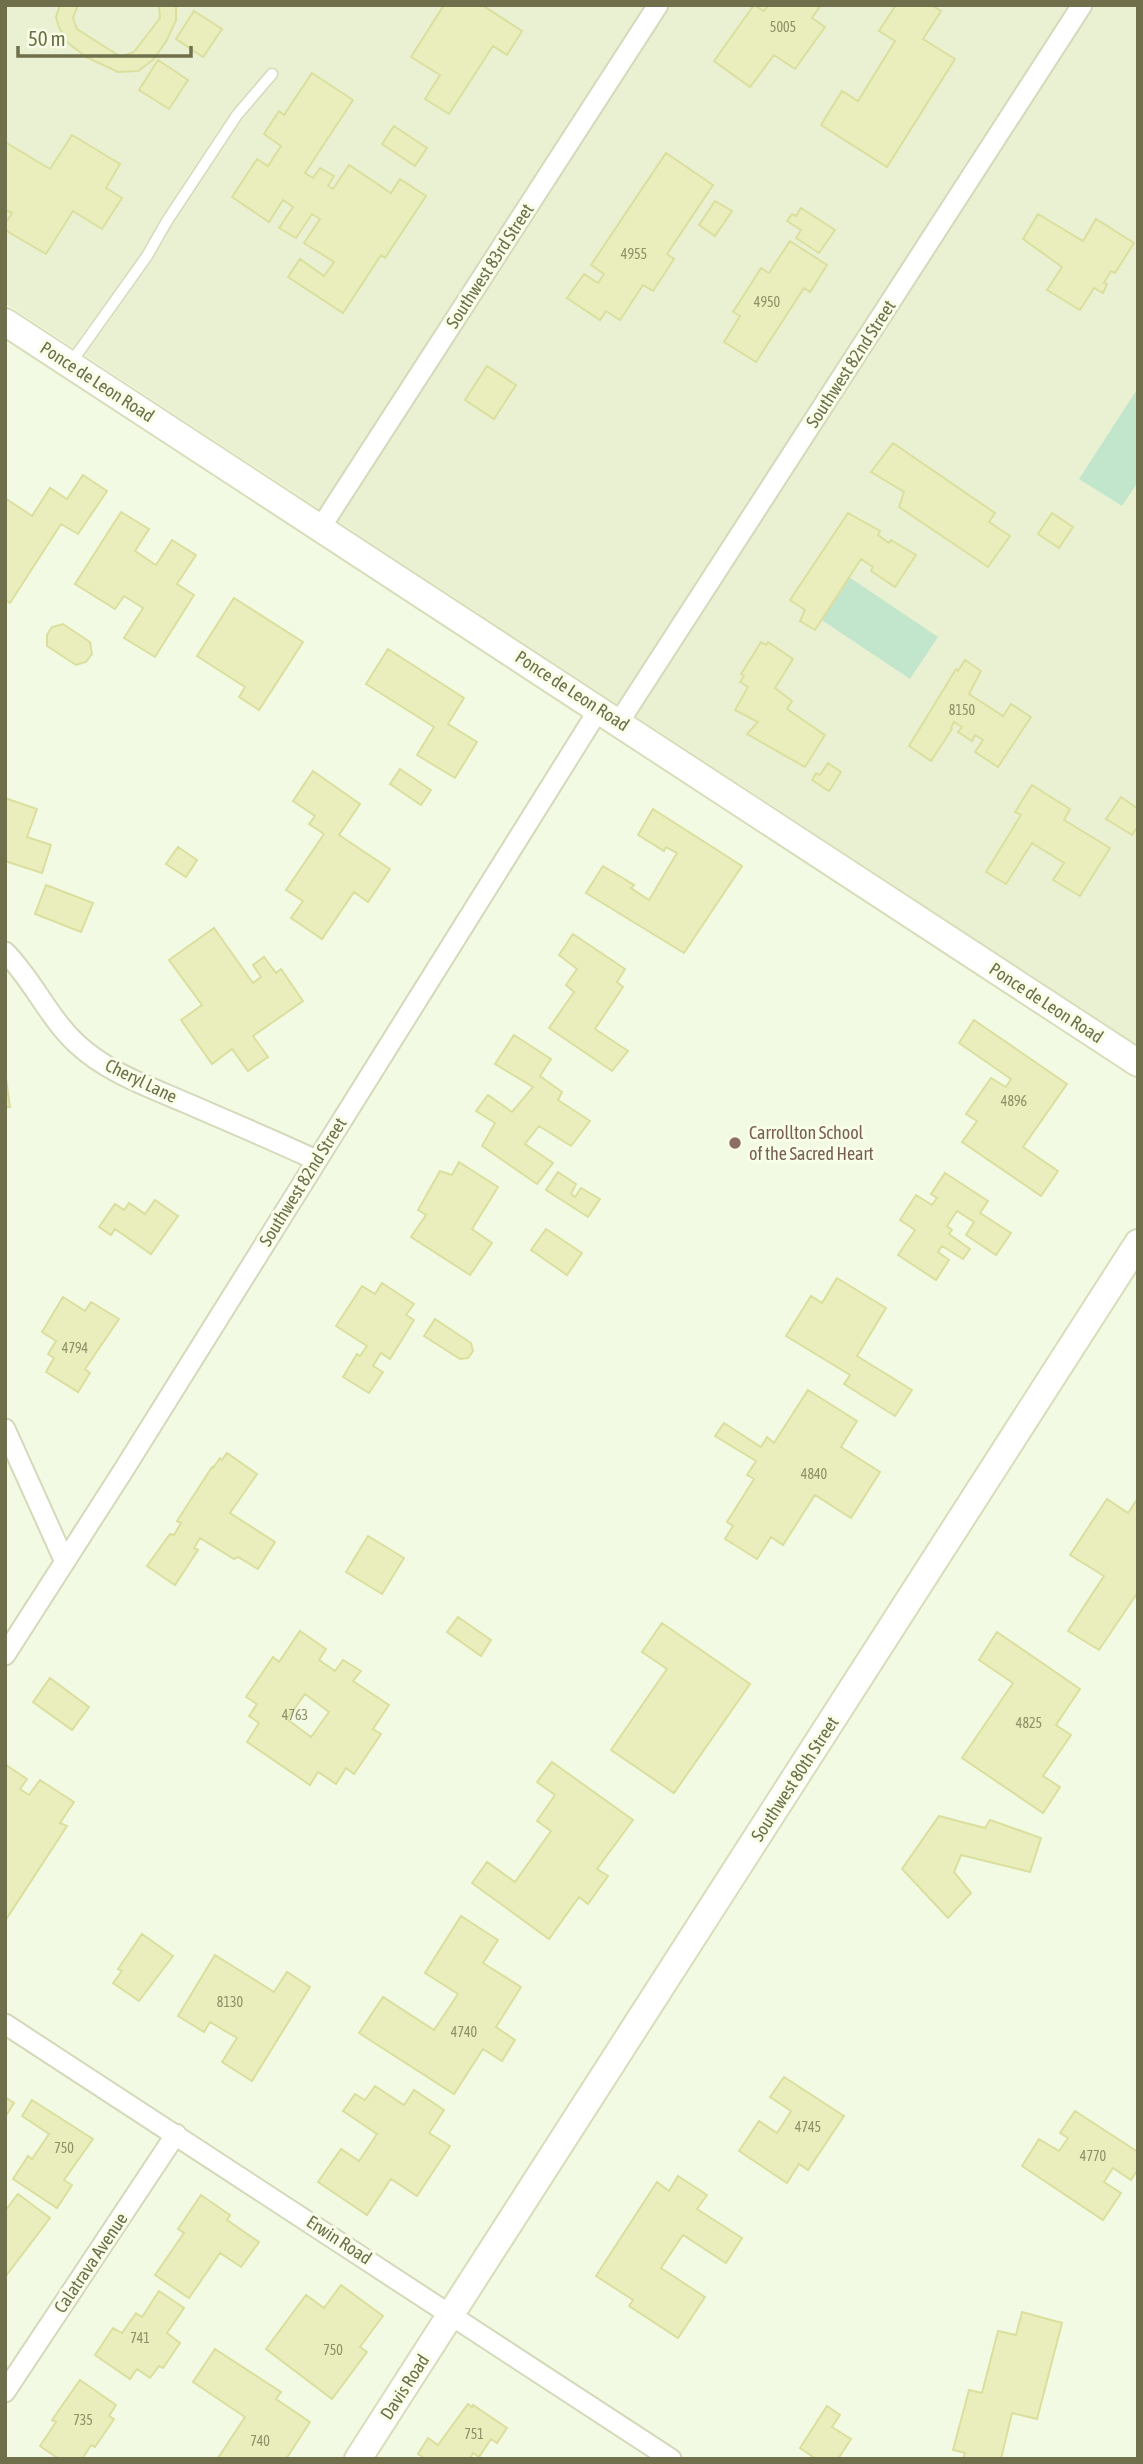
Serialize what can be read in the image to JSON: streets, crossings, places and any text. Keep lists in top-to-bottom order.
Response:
{
  "streets": {
    "street": [
      "Southwest 83rd Street",
      "Southwest 82nd Street",
      "Ponce de Leon Road",
      "Cheryl Lane",
      "Southwest 80th Street",
      "Erwin Road",
      "Calatrava Avenue",
      "Davis Road"
    ]
  },
  "crossings": [
    ["Southwest 83rd Street", "Ponce de Leon Road"],
    ["Southwest 82nd Street", "Ponce de Leon Road"],
    ["Southwest 82nd Street", "Cheryl Lane"],
    ["Southwest 80th Street", "Erwin Road"],
    ["Southwest 80th Street", "Davis Road"],
    ["Erwin Road", "Calatrava Avenue"],
    ["Erwin Road", "Davis Road"]
  ],
  "places": ["Carrollton School of the Sacred Heart"],
  "house_numbers": [
    "5005",
    "4955",
    "4950",
    "8150",
    "4896",
    "4794",
    "4840",
    "4763",
    "4825",
    "8130",
    "4740",
    "4745",
    "750",
    "4770",
    "741",
    "750",
    "735",
    "751",
    "740"
  ],
  "scale_bar": "50 m"
}
